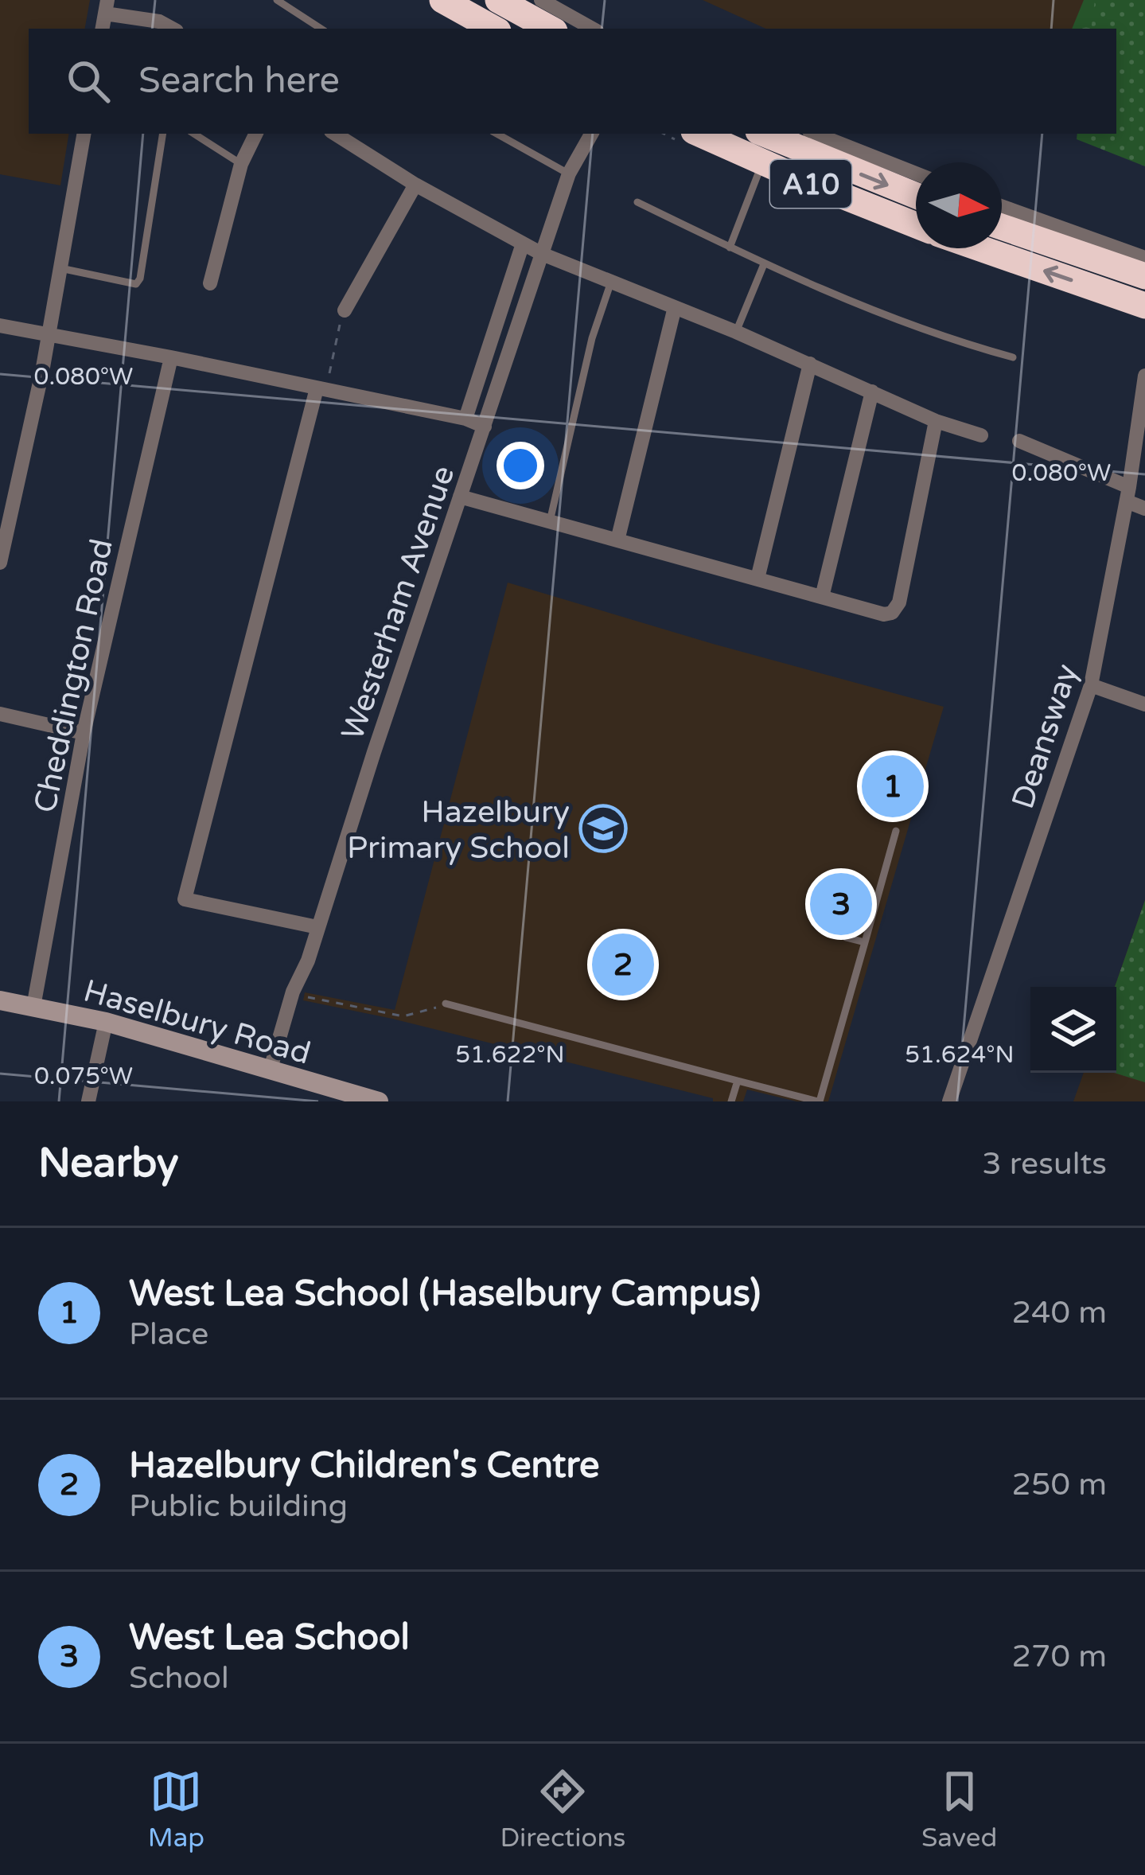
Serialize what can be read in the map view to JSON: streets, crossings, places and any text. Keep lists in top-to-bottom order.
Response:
{
  "streets": {
    "highway": ["A10"],
    "street": [
      "Westerham Avenue",
      "Cheddington Road",
      "Deansway",
      "Haselbury Road"
    ]
  },
  "crossings": [
    ["Westerham Avenue", "Haselbury Road"],
    ["Cheddington Road", "Haselbury Road"]
  ],
  "places": {
    "school or university": ["Hazelbury Primary School"]
  },
  "north": "right",
  "page": {
    "search": "Search here",
    "pins": ["1", "3", "2"],
    "heading": ["Nearby", "3 results"],
    "list": [
      {
        "mark": "1",
        "name": "West Lea School (Haselbury Campus)",
        "note": "Place",
        "value": "240 m"
      },
      {
        "mark": "2",
        "name": "Hazelbury Children's Centre",
        "note": "Public building",
        "value": "250 m"
      },
      {
        "mark": "3",
        "name": "West Lea School",
        "note": "School",
        "value": "270 m"
      }
    ],
    "nav": ["Map", "Directions", "Saved"]
  },
  "coordinates": [
    "0.080°W",
    "51.622°N",
    "51.624°N",
    "0.075°W"
  ]
}
